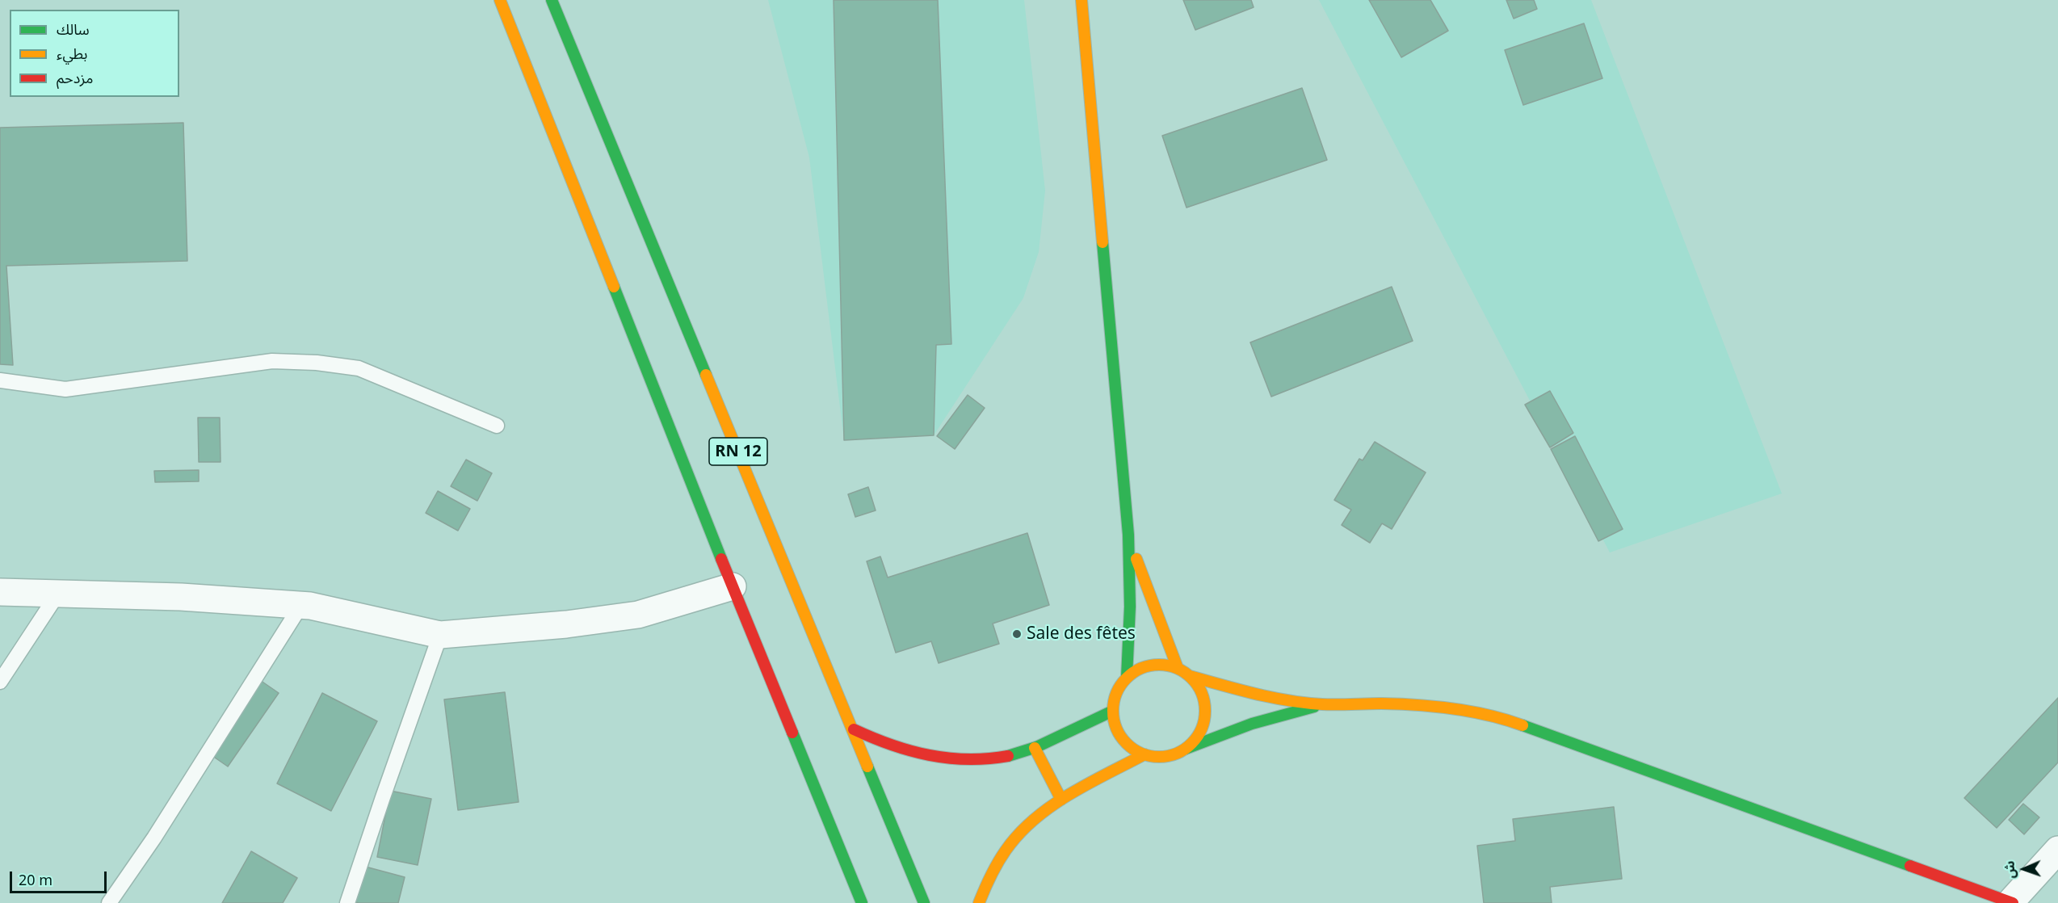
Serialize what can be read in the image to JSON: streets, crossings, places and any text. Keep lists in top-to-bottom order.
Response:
{
  "streets": {
    "main road": ["RN 12"]
  },
  "places": ["Sale des fêtes"],
  "legend": ["سالك", "بطيء", "مزدحم"],
  "scale_bar": "20 m",
  "north": "left"
}
